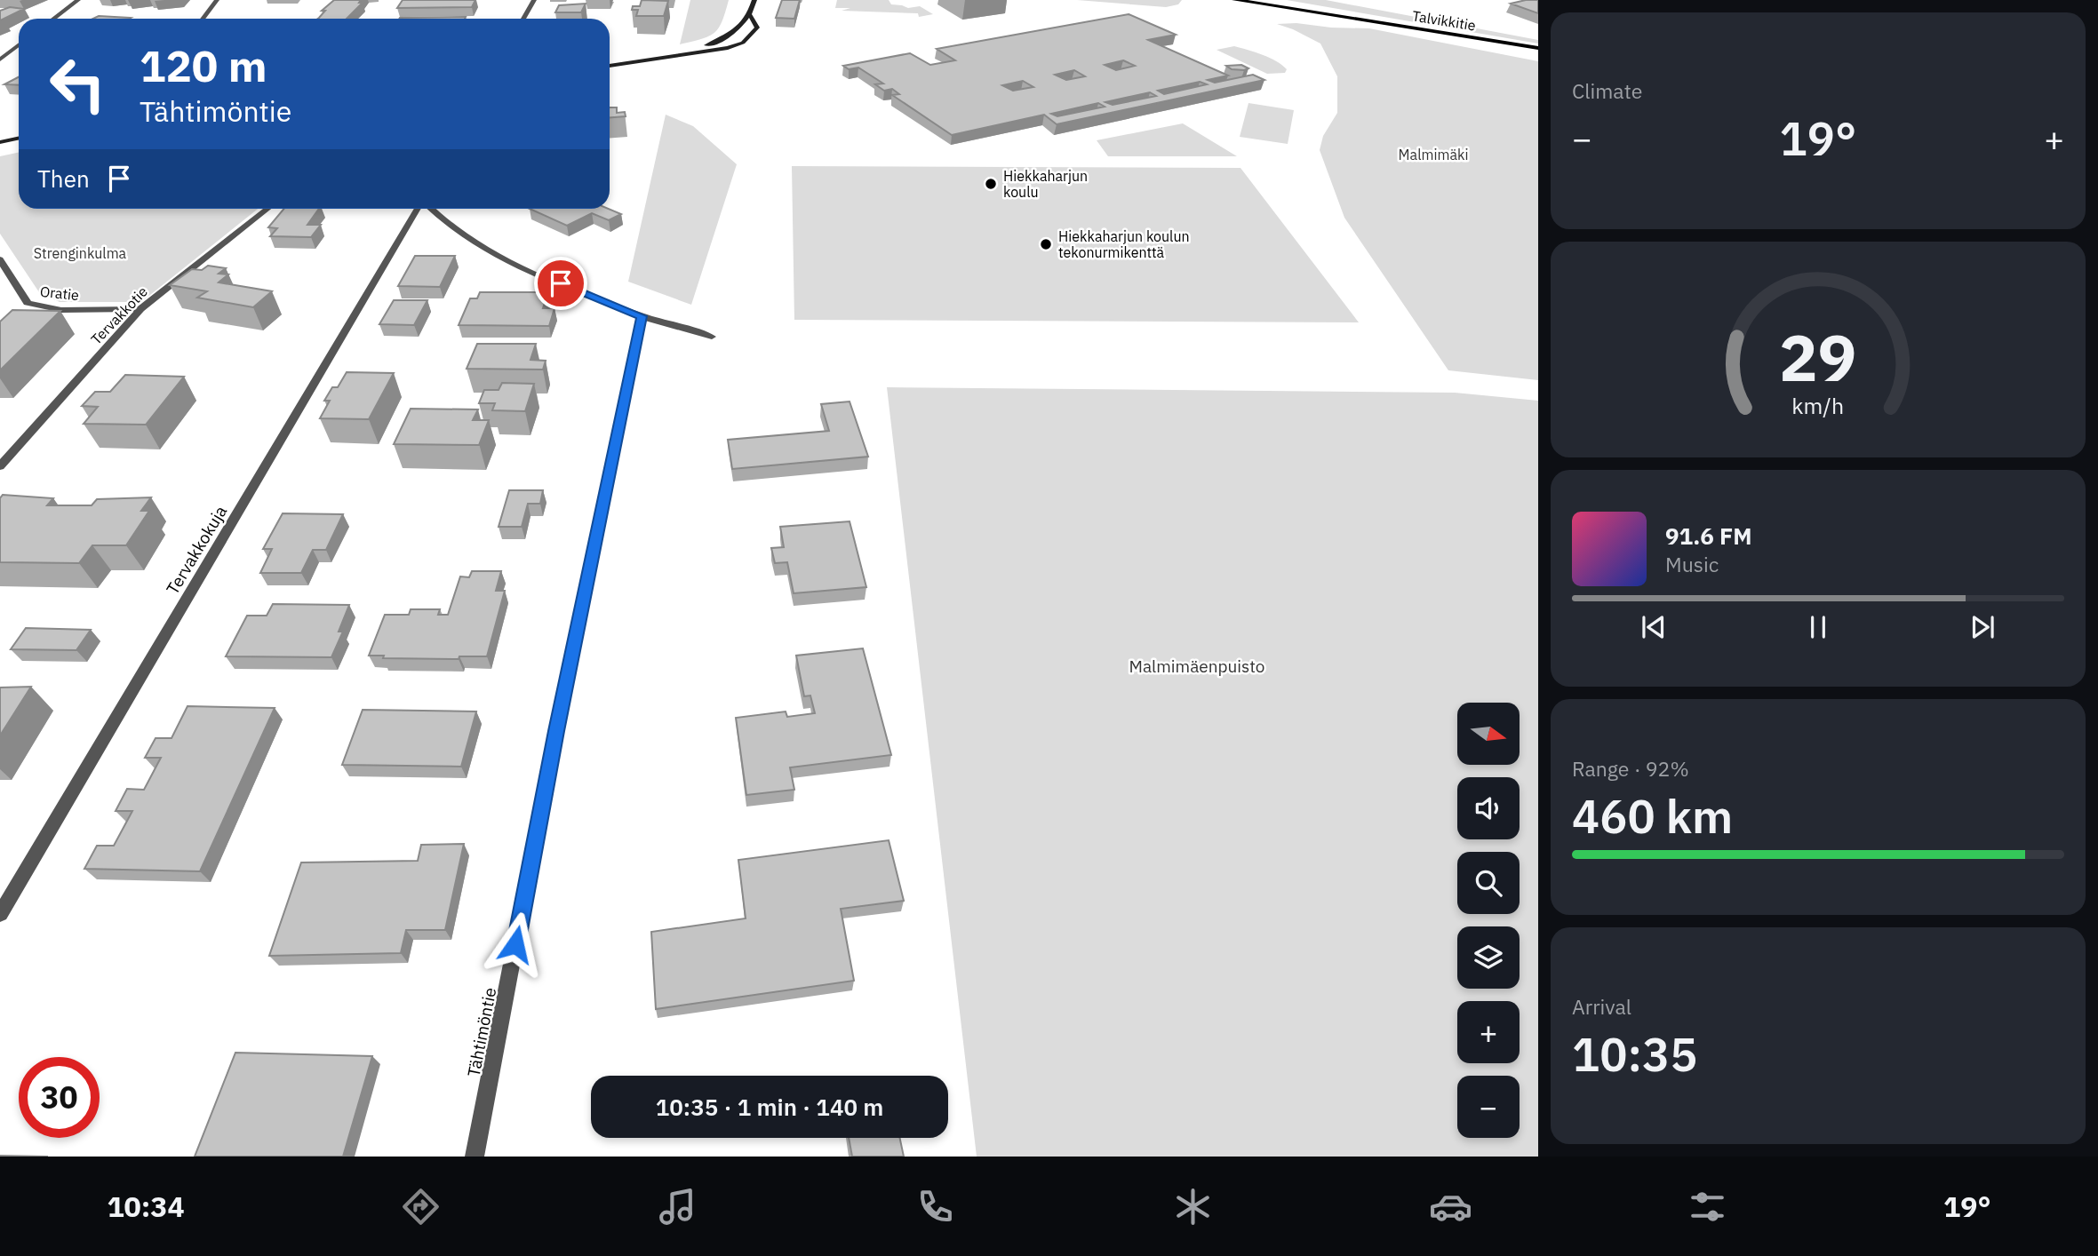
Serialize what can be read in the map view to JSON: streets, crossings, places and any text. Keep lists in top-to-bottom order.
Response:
{
  "streets": {
    "main road": ["Talvikkitie"],
    "street": [
      "Oratie",
      "Tervakkotie",
      "Tervakkokuja",
      "Tähtimöntie"
    ]
  },
  "crossings": [
    ["Oratie", "Tervakkotie"]
  ],
  "parks": ["Malmimäki", "Strenginkulma", "Malmimäenpuisto"],
  "places": ["Hiekkaharjun koulu", "Hiekkaharjun koulun tekonurmikenttä"],
  "north": "right",
  "page": {
    "tile": [
      "Climate",
      ["Range · 92%", "460 km"],
      ["Arrival", "10:35"]
    ],
    "turn": ["120 m", "Tähtimöntie"],
    "heat": ["−", "19°", "+"],
    "then": "Then",
    "song": ["91.6 FM", "Music"],
    "map_buttons": ["+", "−"],
    "limit": "30",
    "trip": "10:35 · 1 min · 140 m",
    "tabs": ["10:34", "19°"],
    "gauge": ["29", "km/h"]
  }
}
